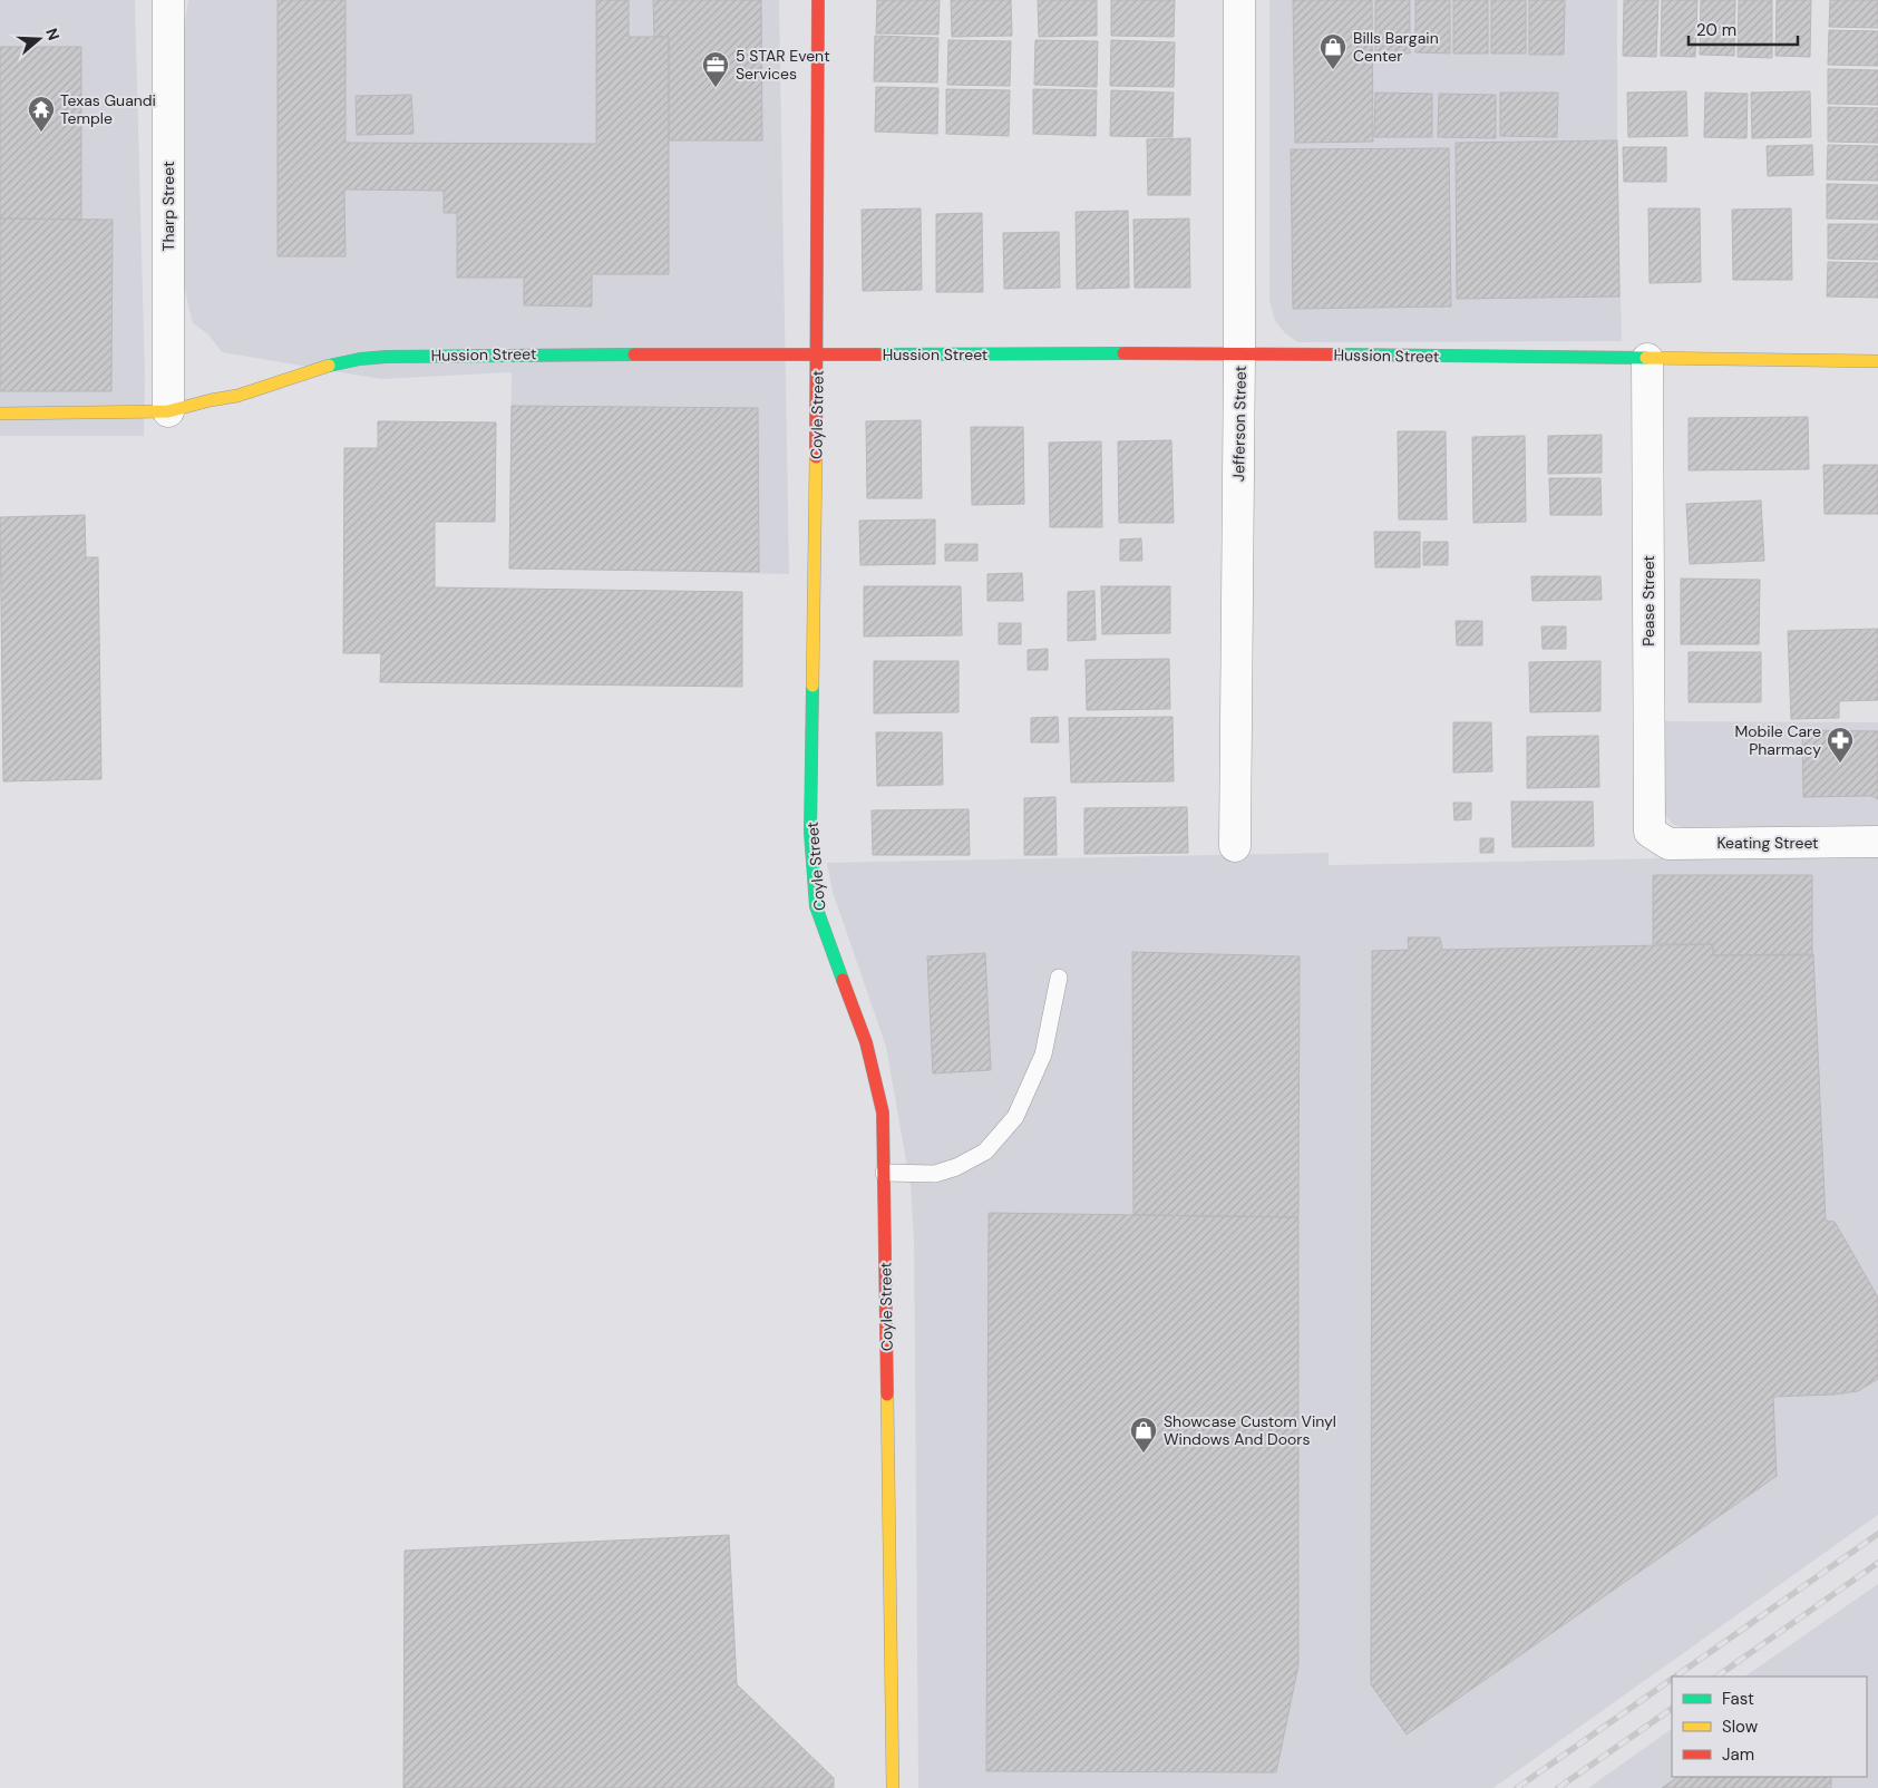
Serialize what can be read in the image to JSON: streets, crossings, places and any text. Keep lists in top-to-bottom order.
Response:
{
  "streets": {
    "street": [
      "Tharp Street",
      "Hussion Street",
      "Coyle Street",
      "Jefferson Street",
      "Pease Street",
      "Keating Street"
    ]
  },
  "crossings": [
    ["Tharp Street", "Hussion Street"],
    ["Hussion Street", "Coyle Street"],
    ["Hussion Street", "Jefferson Street"],
    ["Hussion Street", "Pease Street"],
    ["Pease Street", "Keating Street"]
  ],
  "places": {
    "shop": ["Bills Bargain Center", "Showcase Custom Vinyl Windows And Doors"],
    "office": ["5 STAR Event Services"],
    "temple": ["Texas Guandi Temple"],
    "pharmacy": ["Mobile Care Pharmacy"]
  },
  "legend": ["Fast", "Slow", "Jam"],
  "scale_bar": "20 m",
  "north": "right"
}
